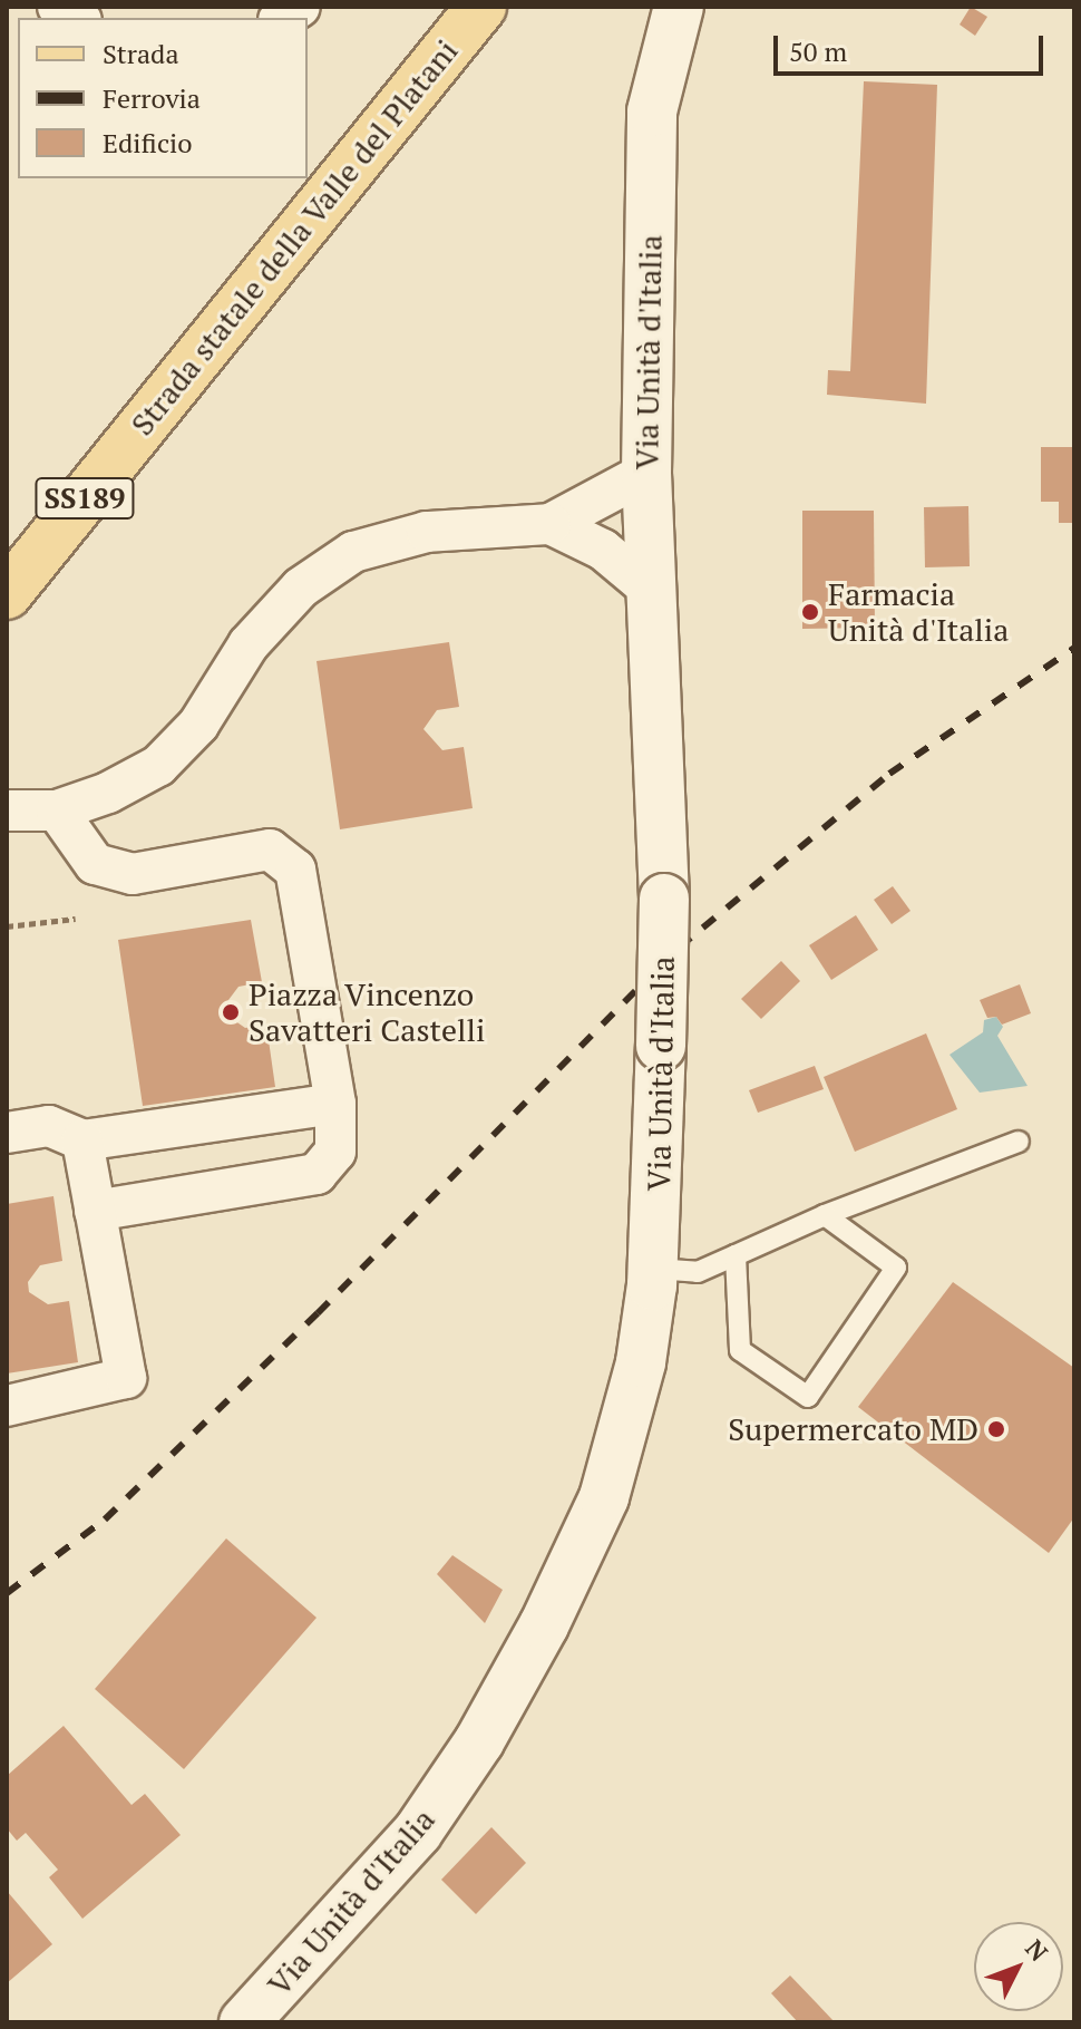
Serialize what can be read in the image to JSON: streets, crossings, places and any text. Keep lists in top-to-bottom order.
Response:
{
  "streets": {
    "main road": ["Strada statale della Valle del Platani", "SS189"],
    "street": ["Via Unità d'Italia"]
  },
  "places": ["Farmacia Unità d'Italia", "Piazza Vincenzo Savatteri Castelli", "Supermercato MD"],
  "legend": ["Strada", "Ferrovia", "Edificio"],
  "scale_bar": "50 m",
  "north": "top right"
}
